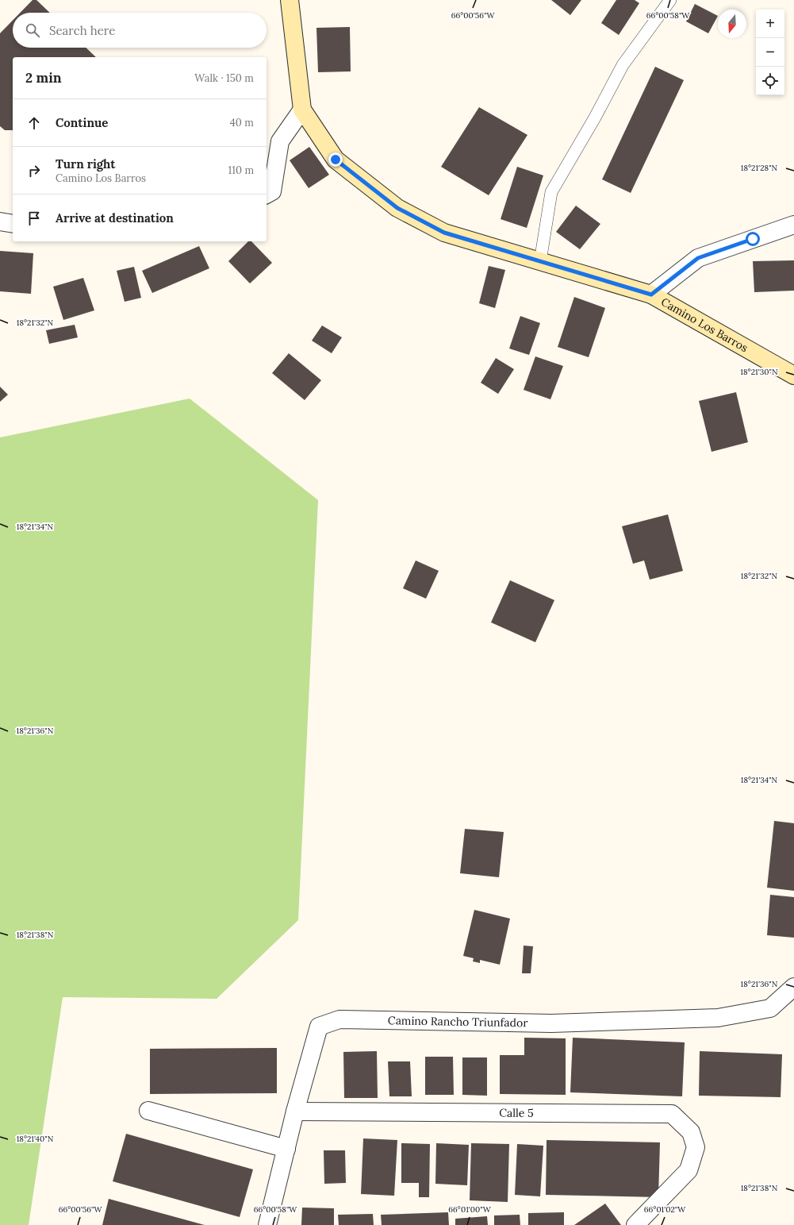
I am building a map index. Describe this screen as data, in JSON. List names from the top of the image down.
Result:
{
  "streets": {
    "street": ["Camino Los Barros", "Camino Rancho Triunfador", "Calle 5"]
  },
  "crossings": [
    ["Camino Rancho Triunfador", "Calle 5"]
  ],
  "north": "bottom",
  "page": {
    "map_buttons": ["+", "−"],
    "search": "Search here",
    "heading": ["2 min", "Walk · 150 m"],
    "list": [
      ["Continue", "40 m"],
      ["Turn right", "Camino Los Barros", "110 m"],
      "Arrive at destination"
    ]
  },
  "coordinates": [
    "66°00'56\"W",
    "66°00'58\"W",
    "18°21'28\"N",
    "18°21'32\"N",
    "18°21'30\"N",
    "18°21'34\"N",
    "18°21'36\"N",
    "18°21'38\"N",
    "18°21'40\"N",
    "66°01'00\"W",
    "66°01'02\"W"
  ]
}
